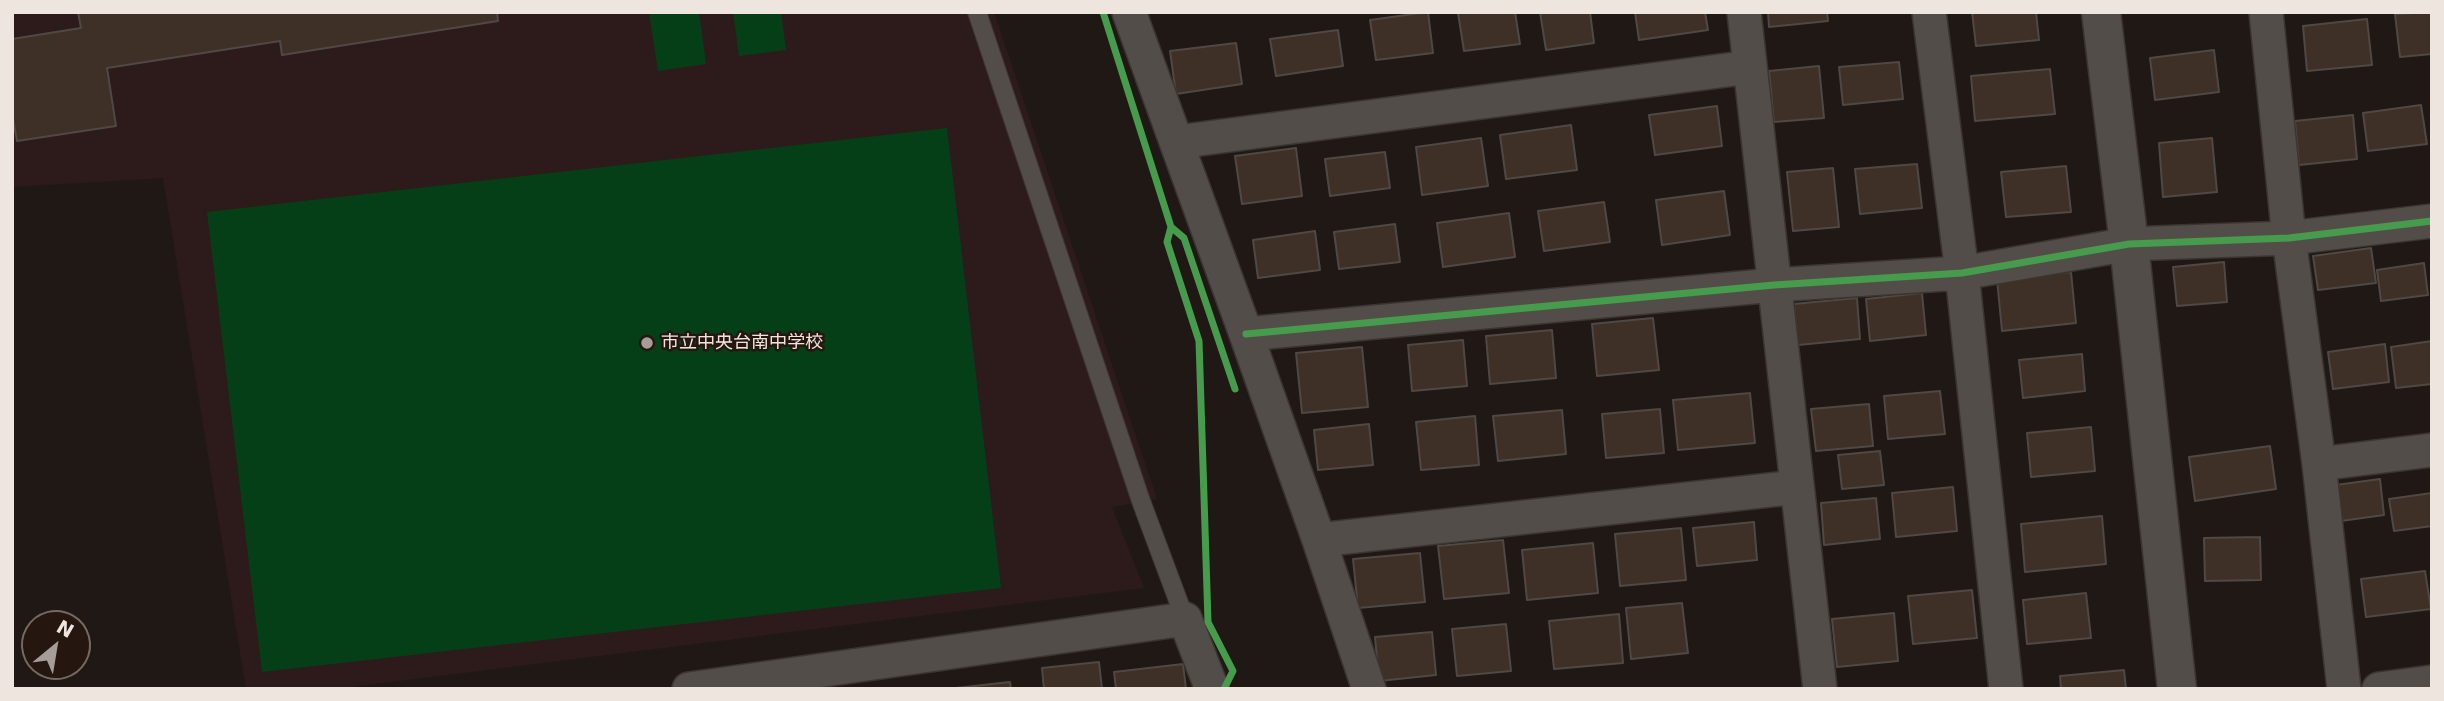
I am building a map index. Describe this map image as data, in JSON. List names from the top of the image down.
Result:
{
  "places": ["市立中央台南中学校"],
  "north": "top right"
}
